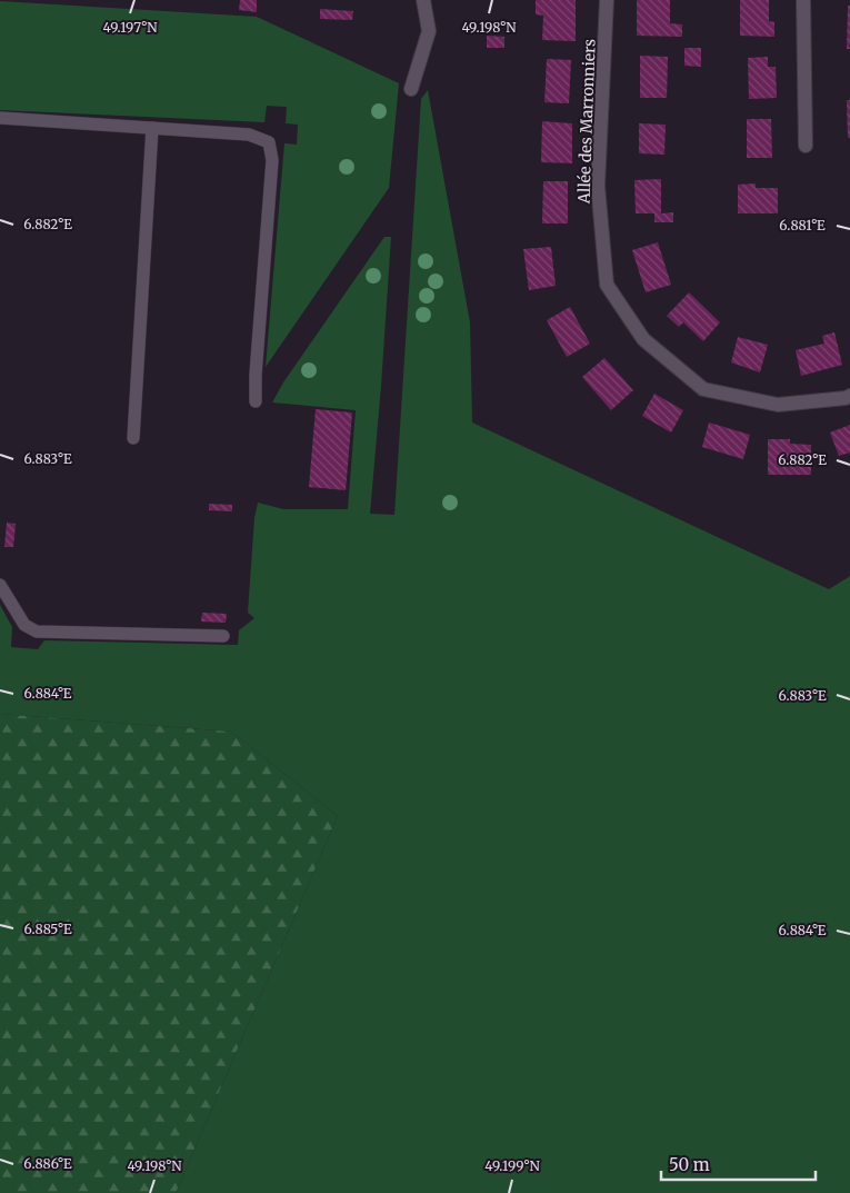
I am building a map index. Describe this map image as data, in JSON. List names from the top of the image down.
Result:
{
  "streets": {
    "street": ["Allée des Marronniers"]
  },
  "scale_bar": "50 m",
  "coordinates": [
    "49.197°N",
    "49.198°N",
    "6.882°E",
    "6.881°E",
    "6.883°E",
    "6.884°E",
    "6.885°E",
    "6.886°E",
    "49.199°N"
  ]
}
